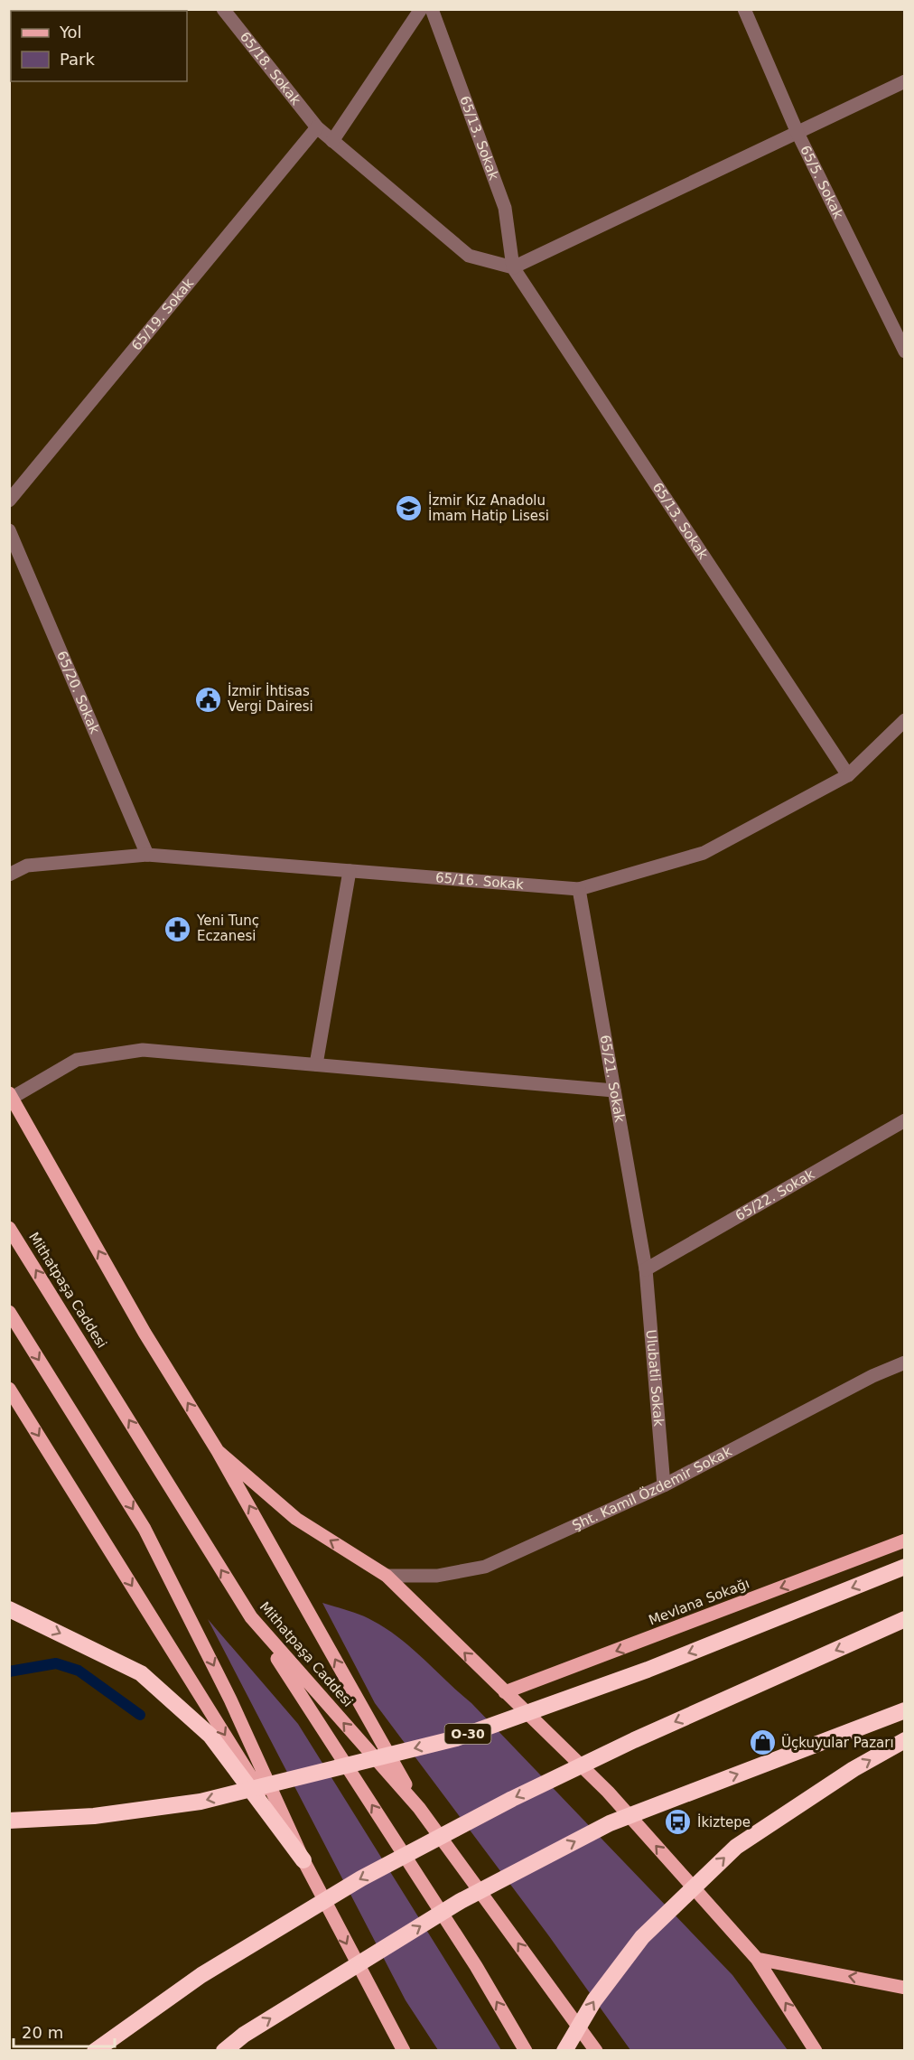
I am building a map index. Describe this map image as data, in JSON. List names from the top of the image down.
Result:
{
  "streets": {
    "highway": ["O-30"],
    "main road": ["Mithatpaşa Caddesi", "Mevlana Sokağı"],
    "street": [
      "65/18. Sokak",
      "65/13. Sokak",
      "65/5. Sokak",
      "65/19. Sokak",
      "65/20. Sokak",
      "65/16. Sokak",
      "65/21. Sokak",
      "65/22. Sokak",
      "Ulubatli Sokak",
      "Şht. Kamil Özdemir Sokak"
    ]
  },
  "crossings": [
    ["65/18. Sokak", "65/19. Sokak"],
    ["65/13. Sokak", "65/16. Sokak"],
    ["65/20. Sokak", "65/16. Sokak"],
    ["65/16. Sokak", "65/21. Sokak"],
    ["65/21. Sokak", "65/22. Sokak"],
    ["65/21. Sokak", "Ulubatli Sokak"],
    ["65/22. Sokak", "Ulubatli Sokak"],
    ["Ulubatli Sokak", "Şht. Kamil Özdemir Sokak"]
  ],
  "one_way": ["Mevlana Sokağı"],
  "places": {
    "school or university": ["İzmir Kız Anadolu İmam Hatip Lisesi"],
    "public building": ["İzmir İhtisas Vergi Dairesi"],
    "pharmacy": ["Yeni Tunç Eczanesi"],
    "shop": ["Üçkuyular Pazarı"],
    "bus stop": ["İkiztepe"]
  },
  "legend": ["Yol", "Park"],
  "scale_bar": "20 m"
}
